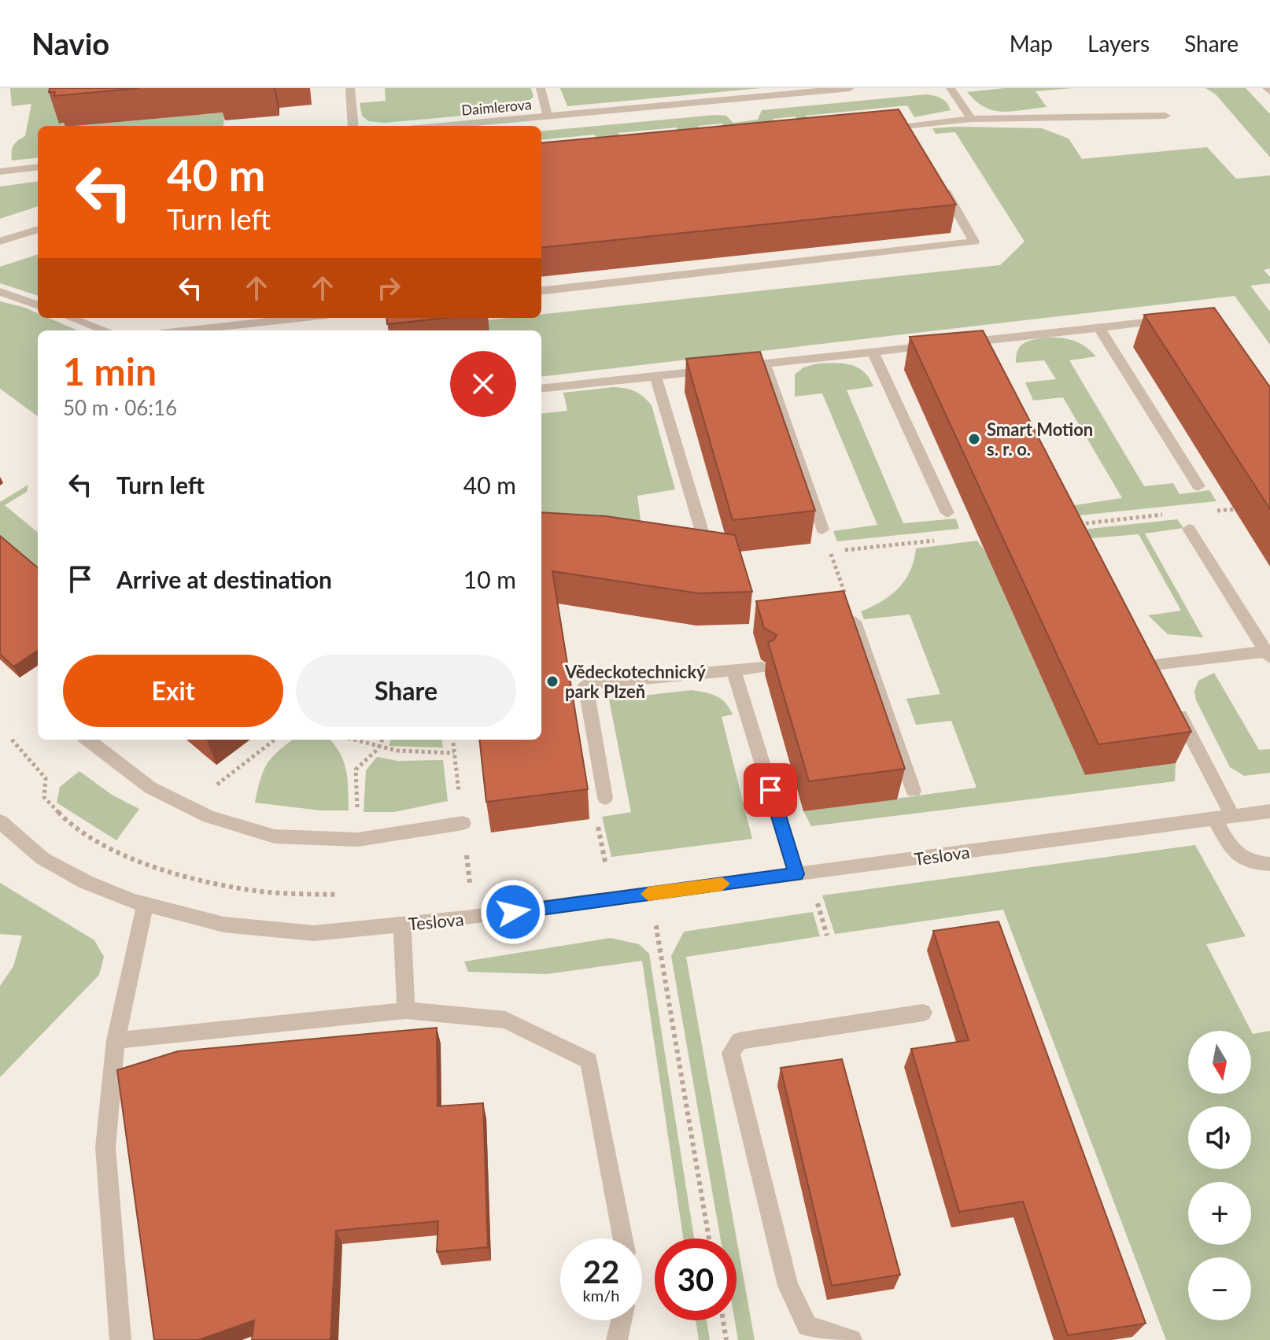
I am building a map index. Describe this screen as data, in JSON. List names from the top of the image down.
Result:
{
  "streets": {
    "street": ["Daimlerova", "Teslova"]
  },
  "places": ["Smart Motion s. r. o.", "Vědeckotechnický park Plzeň"],
  "north": "bottom",
  "page": {
    "header": "Navio",
    "nav": ["Map", "Layers", "Share"],
    "turn": ["40 m", "Turn left"],
    "heading": ["1 min", "50 m · 06:16"],
    "list": [
      {
        "name": "Turn left",
        "value": "40 m"
      },
      {
        "name": "Arrive at destination",
        "value": "10 m"
      }
    ],
    "buttons": ["Exit", "Share"],
    "map_buttons": ["+", "−"],
    "speed": "22 km/h",
    "limit": "30"
  }
}
